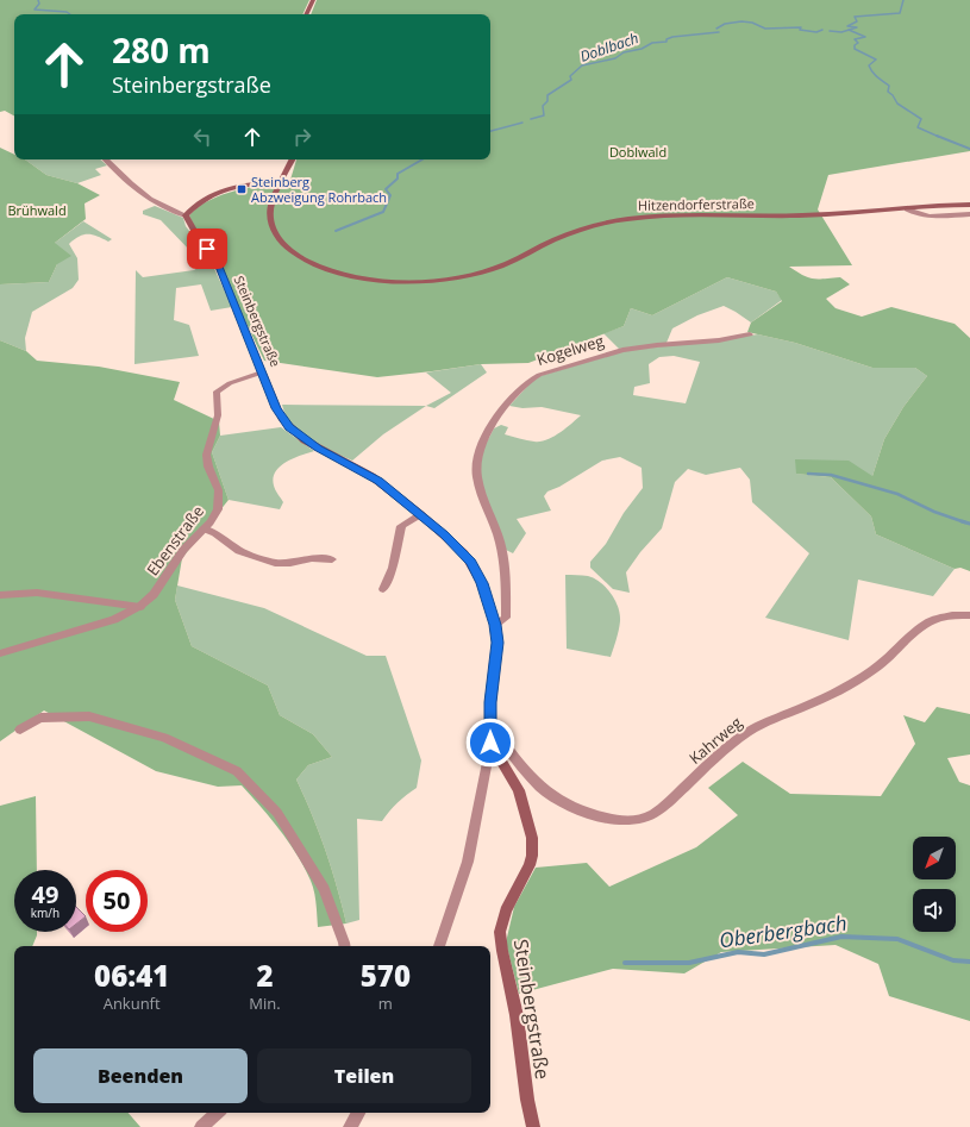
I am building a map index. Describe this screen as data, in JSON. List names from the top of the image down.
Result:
{
  "streets": {
    "main road": ["Hitzendorferstraße", "Steinbergstraße"],
    "street": ["Kogelweg", "Ebenstraße", "Kahrweg"]
  },
  "crossings": [
    ["Steinbergstraße", "Kogelweg"],
    ["Steinbergstraße", "Ebenstraße"],
    ["Steinbergstraße", "Kahrweg"]
  ],
  "water": ["Doblbach", "Oberbergbach"],
  "parks": ["Doblwald", "Brühwald"],
  "places": {
    "transit": ["Steinberg Abzweigung Rohrbach"]
  },
  "north": "bottom left",
  "page": {
    "turn": ["280 m", "Steinbergstraße"],
    "speed": "49 km/h",
    "limit": "50",
    "eta": [
      "06:41",
      "Ankunft",
      "2",
      "Min.",
      "570",
      "m"
    ],
    "buttons": ["Beenden", "Teilen"]
  }
}
